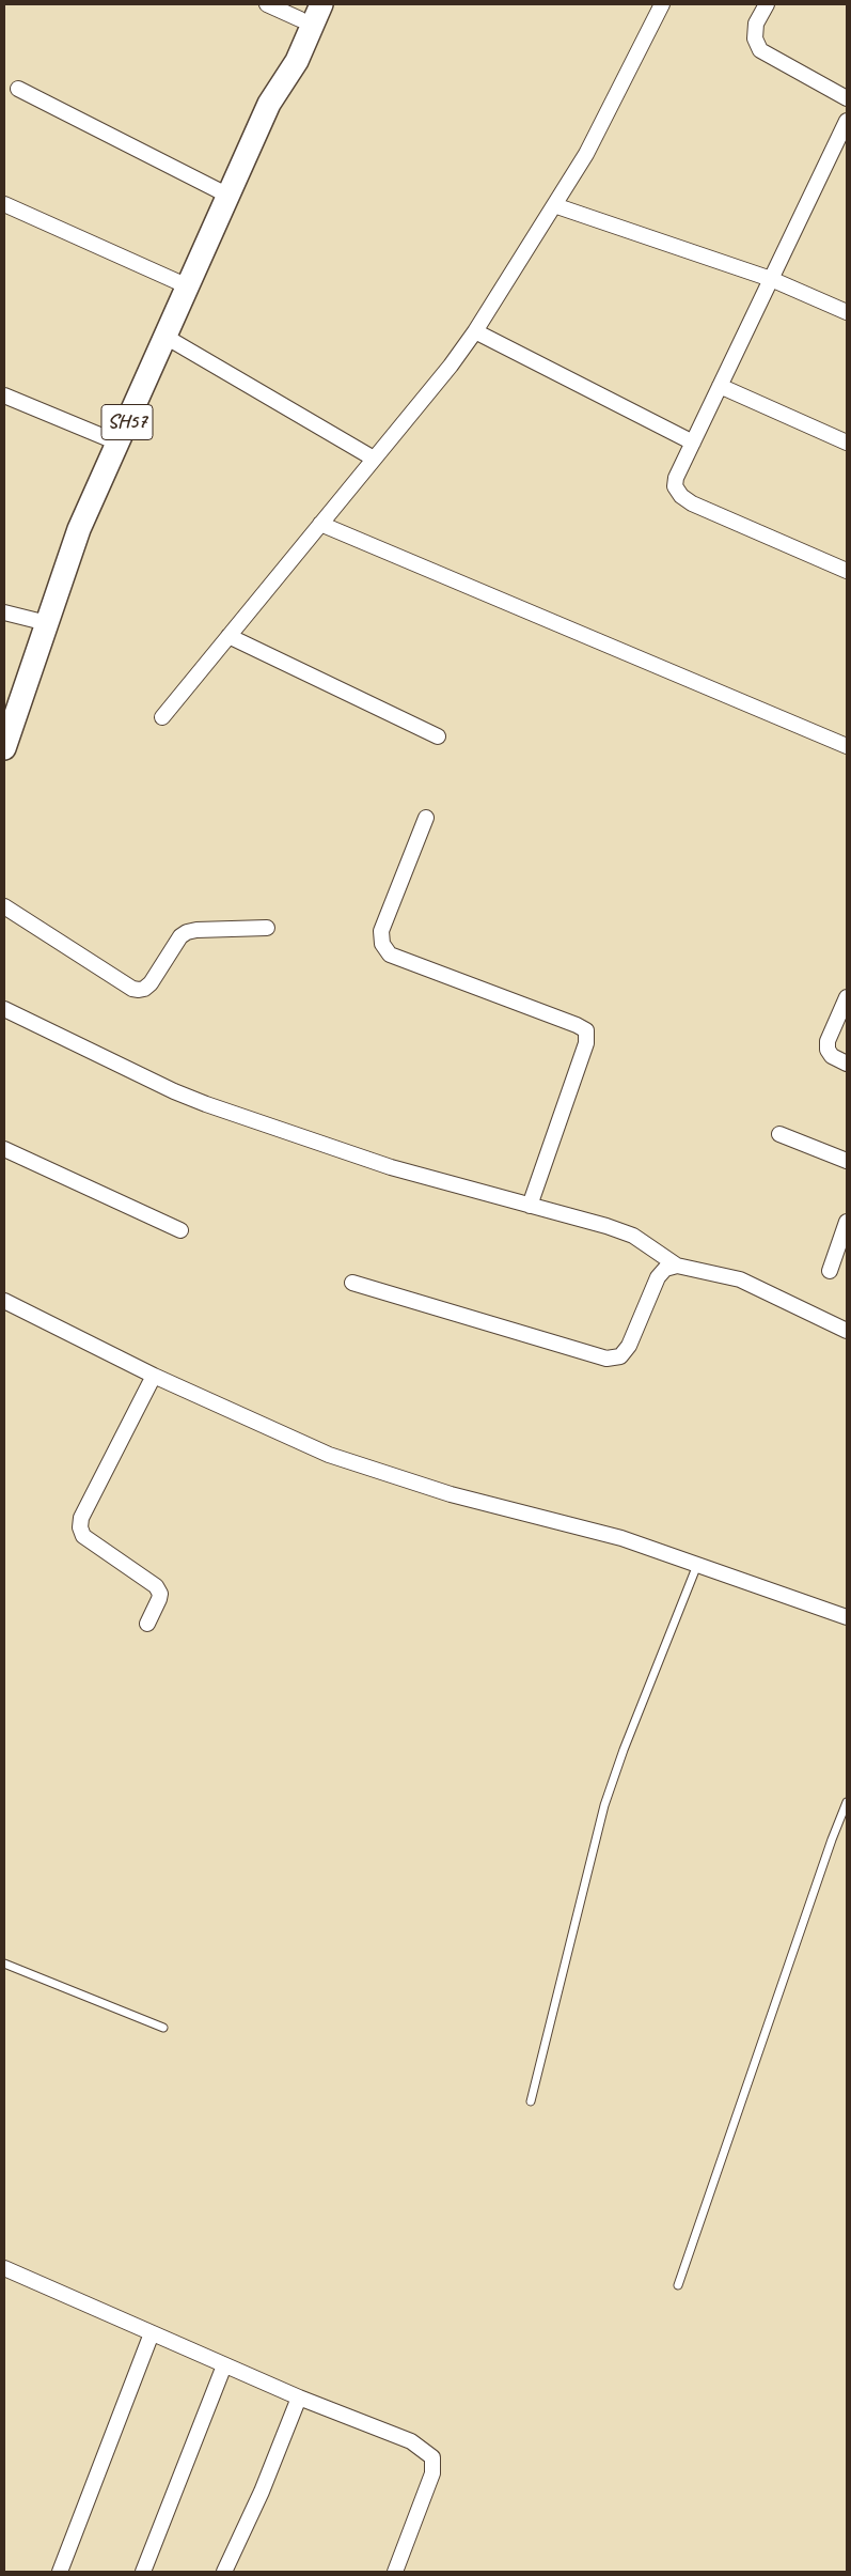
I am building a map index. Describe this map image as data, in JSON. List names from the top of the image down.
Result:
{
  "streets": {
    "main road": ["SH57"]
  }
}
